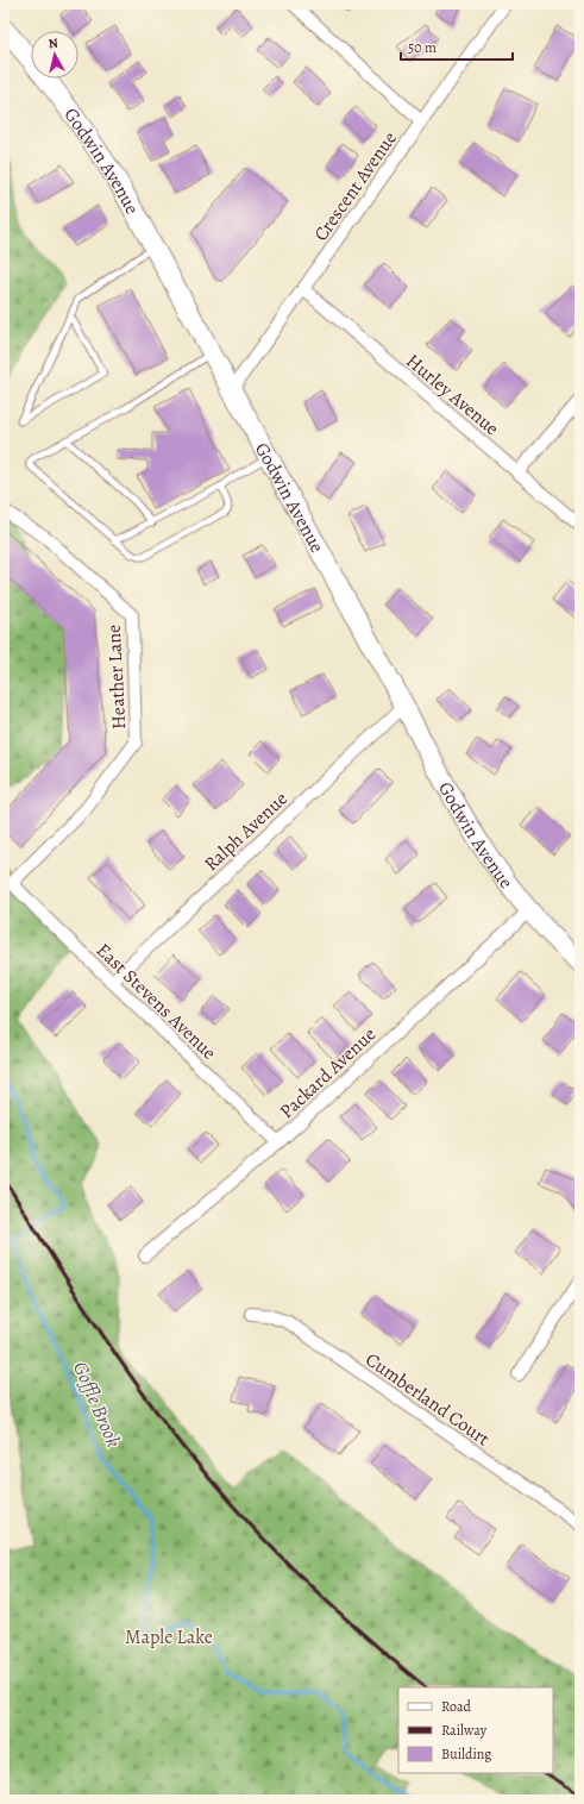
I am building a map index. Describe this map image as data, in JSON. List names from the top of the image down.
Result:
{
  "streets": {
    "main road": ["Godwin Avenue"],
    "street": [
      "Crescent Avenue",
      "Hurley Avenue",
      "Heather Lane",
      "Ralph Avenue",
      "East Stevens Avenue",
      "Packard Avenue",
      "Cumberland Court"
    ]
  },
  "crossings": [
    ["Godwin Avenue", "Crescent Avenue"],
    ["Godwin Avenue", "Ralph Avenue"],
    ["Godwin Avenue", "Packard Avenue"],
    ["Crescent Avenue", "Hurley Avenue"],
    ["Heather Lane", "East Stevens Avenue"],
    ["Ralph Avenue", "East Stevens Avenue"],
    ["East Stevens Avenue", "Packard Avenue"]
  ],
  "water": ["Goffle Brook"],
  "parks": ["Maple Lake"],
  "legend": ["Road", "Railway", "Building"],
  "scale_bar": "50 m",
  "north": "top"
}
